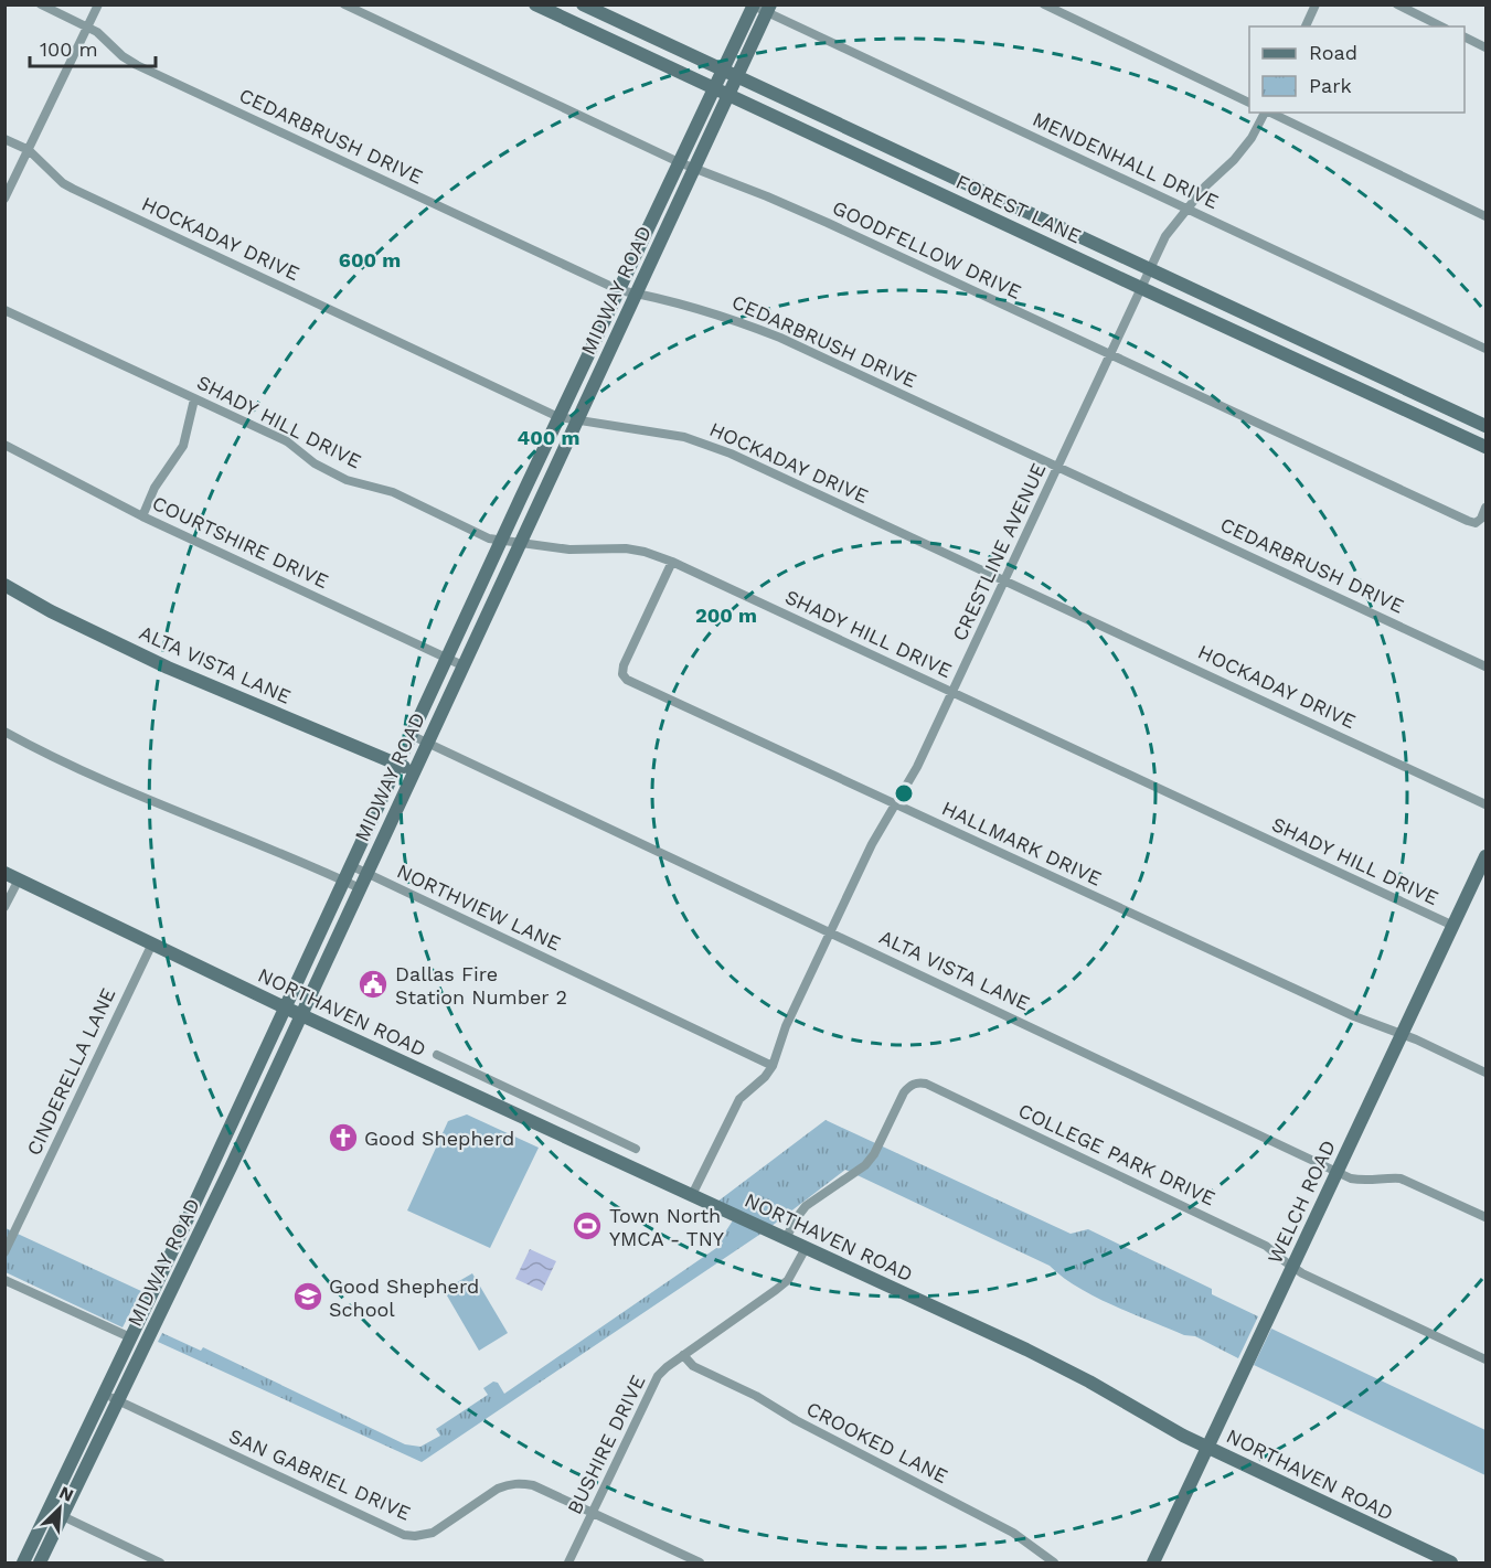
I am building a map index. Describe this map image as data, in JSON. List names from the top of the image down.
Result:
{
  "streets": {
    "main road": [
      "FOREST LANE",
      "MIDWAY ROAD",
      "ALTA VISTA LANE",
      "NORTHAVEN ROAD",
      "WELCH ROAD"
    ],
    "street": [
      "CEDARBRUSH DRIVE",
      "MENDENHALL DRIVE",
      "HOCKADAY DRIVE",
      "GOODFELLOW DRIVE",
      "SHADY HILL DRIVE",
      "COURTSHIRE DRIVE",
      "CRESTLINE AVENUE",
      "HALLMARK DRIVE",
      "NORTHVIEW LANE",
      "CINDERELLA LANE",
      "COLLEGE PARK DRIVE",
      "CROOKED LANE",
      "BUSHIRE DRIVE",
      "SAN GABRIEL DRIVE"
    ]
  },
  "crossings": [
    ["CEDARBRUSH DRIVE", "MIDWAY ROAD"],
    ["CEDARBRUSH DRIVE", "CRESTLINE AVENUE"],
    ["MENDENHALL DRIVE", "MIDWAY ROAD"],
    ["MENDENHALL DRIVE", "CRESTLINE AVENUE"],
    ["FOREST LANE", "MIDWAY ROAD"],
    ["FOREST LANE", "CRESTLINE AVENUE"],
    ["HOCKADAY DRIVE", "MIDWAY ROAD"],
    ["HOCKADAY DRIVE", "CRESTLINE AVENUE"],
    ["GOODFELLOW DRIVE", "MIDWAY ROAD"],
    ["GOODFELLOW DRIVE", "CRESTLINE AVENUE"],
    ["MIDWAY ROAD", "SHADY HILL DRIVE"],
    ["MIDWAY ROAD", "COURTSHIRE DRIVE"],
    ["MIDWAY ROAD", "ALTA VISTA LANE"],
    ["MIDWAY ROAD", "NORTHVIEW LANE"],
    ["MIDWAY ROAD", "NORTHAVEN ROAD"],
    ["MIDWAY ROAD", "SAN GABRIEL DRIVE"],
    ["SHADY HILL DRIVE", "CRESTLINE AVENUE"],
    ["SHADY HILL DRIVE", "HALLMARK DRIVE"],
    ["SHADY HILL DRIVE", "WELCH ROAD"],
    ["CRESTLINE AVENUE", "ALTA VISTA LANE"],
    ["CRESTLINE AVENUE", "HALLMARK DRIVE"],
    ["CRESTLINE AVENUE", "NORTHVIEW LANE"],
    ["CRESTLINE AVENUE", "NORTHAVEN ROAD"],
    ["ALTA VISTA LANE", "WELCH ROAD"],
    ["HALLMARK DRIVE", "WELCH ROAD"],
    ["NORTHAVEN ROAD", "CINDERELLA LANE"],
    ["NORTHAVEN ROAD", "COLLEGE PARK DRIVE"],
    ["NORTHAVEN ROAD", "WELCH ROAD"],
    ["NORTHAVEN ROAD", "BUSHIRE DRIVE"],
    ["COLLEGE PARK DRIVE", "WELCH ROAD"],
    ["CROOKED LANE", "BUSHIRE DRIVE"],
    ["BUSHIRE DRIVE", "SAN GABRIEL DRIVE"]
  ],
  "places": {
    "public building": ["Dallas Fire Station Number 2"],
    "church": ["Good Shepherd"],
    "sports": ["Town North YMCA - TNY"],
    "school or university": ["Good Shepherd School"]
  },
  "legend": ["Road", "Park"],
  "scale_bar": "100 m",
  "north": "top right",
  "rings": ["600 m", "400 m", "200 m"]
}
